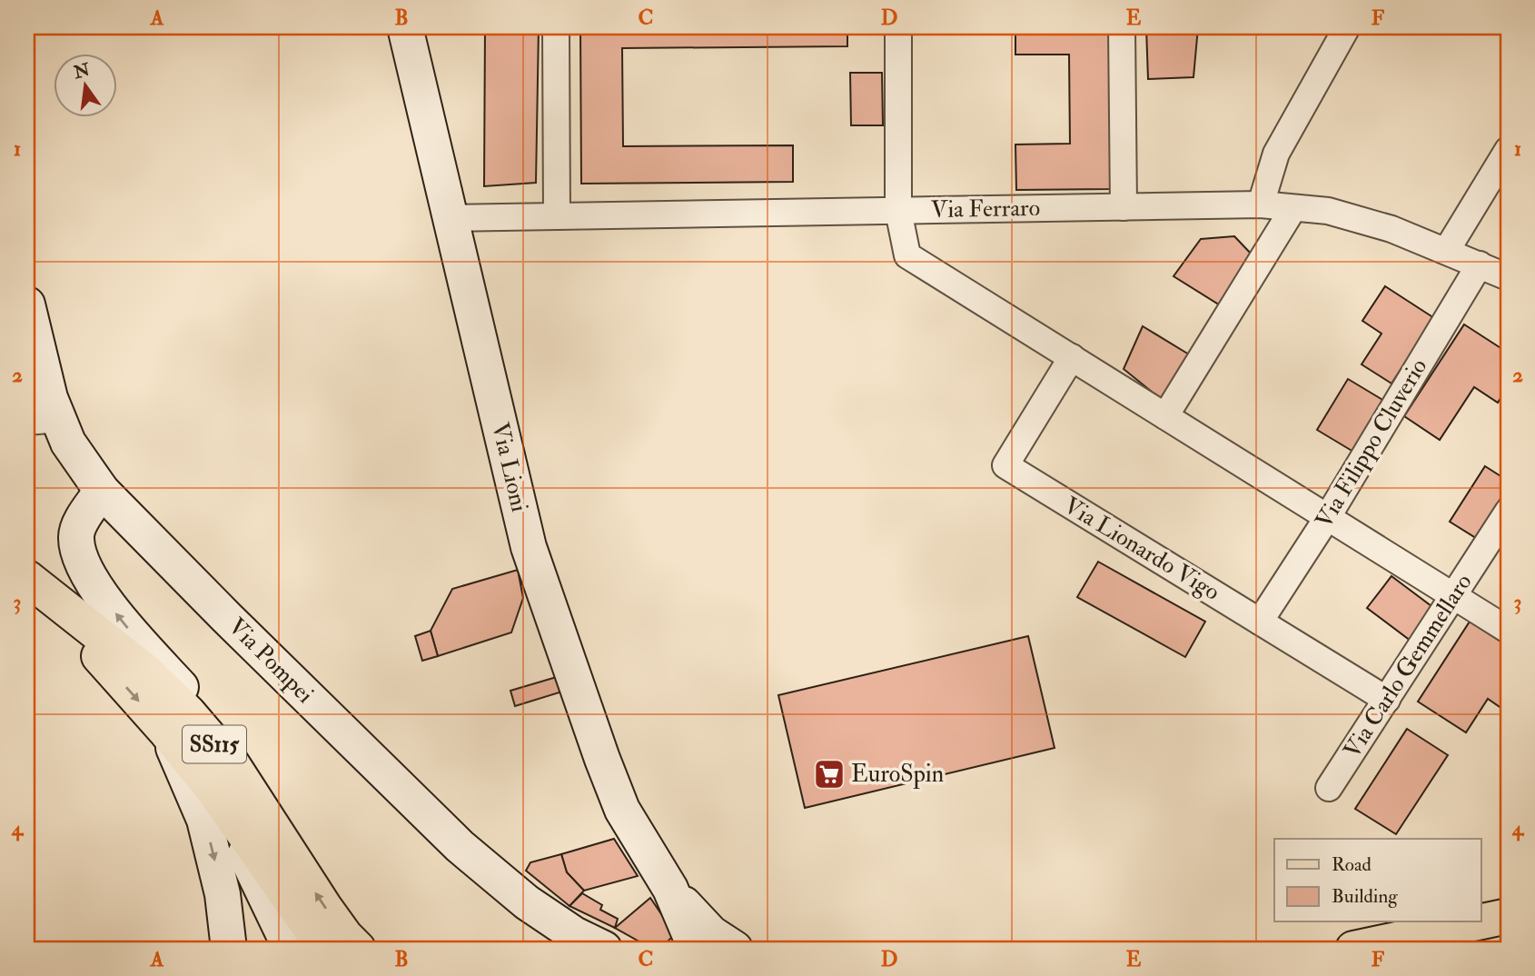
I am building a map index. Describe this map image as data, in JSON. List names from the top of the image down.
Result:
{
  "streets": {
    "main road": ["SS115"],
    "street": [
      "Via Ferraro",
      "Via Filippo Cluverio",
      "Via Lioni",
      "Via Lionardo Vigo",
      "Via Pompei",
      "Via Carlo Gemmellaro"
    ]
  },
  "crossings": [
    ["Via Ferraro", "Via Filippo Cluverio"],
    ["Via Ferraro", "Via Lioni"],
    ["Via Filippo Cluverio", "Via Lionardo Vigo"],
    ["Via Lionardo Vigo", "Via Carlo Gemmellaro"]
  ],
  "places": {
    "supermarket": ["EuroSpin"]
  },
  "legend": ["Road", "Building"],
  "north": "top",
  "grid": {
    "columns": [
      "A",
      "B",
      "C",
      "D",
      "E",
      "F"
    ],
    "rows": [
      "1",
      "2",
      "3",
      "4"
    ]
  }
}
